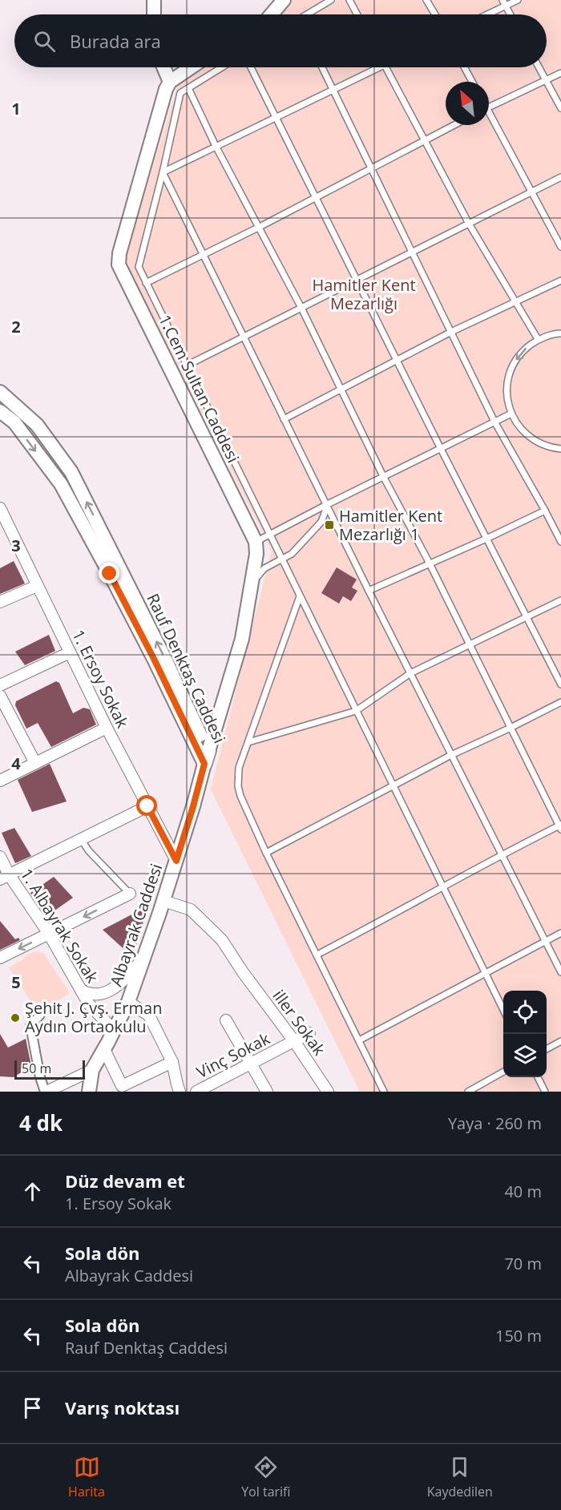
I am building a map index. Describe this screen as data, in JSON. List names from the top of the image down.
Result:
{
  "streets": {
    "street": [
      "1.Cem Sultan Caddesi",
      "Rauf Denktaş Caddesi",
      "1. Ersoy Sokak",
      "Albayrak Caddesi",
      "1. Albayrak Sokak",
      "iller Sokak",
      "Vinç Sokak"
    ]
  },
  "crossings": [
    ["1.Cem Sultan Caddesi", "Rauf Denktaş Caddesi"],
    ["1.Cem Sultan Caddesi", "Albayrak Caddesi"],
    ["Rauf Denktaş Caddesi", "Albayrak Caddesi"],
    ["1. Ersoy Sokak", "Albayrak Caddesi"],
    ["Albayrak Caddesi", "1. Albayrak Sokak"],
    ["Albayrak Caddesi", "iller Sokak"],
    ["iller Sokak", "Vinç Sokak"]
  ],
  "parks": ["Hamitler Kent Mezarlığı"],
  "places": {
    "transit": ["Hamitler Kent Mezarlığı 1"],
    "other": ["Şehit J. Çvş. Erman Aydın Ortaokulu"]
  },
  "scale_bar": "50 m",
  "north": "top left",
  "page": {
    "search": "Burada ara",
    "scale": "50 m",
    "heading": ["4 dk", "Yaya · 260 m"],
    "list": [
      ["Düz devam et", "1. Ersoy Sokak", "40 m"],
      ["Sola dön", "Albayrak Caddesi", "70 m"],
      ["Sola dön", "Rauf Denktaş Caddesi", "150 m"],
      "Varış noktası"
    ],
    "nav": ["Harita", "Yol tarifi", "Kaydedilen"]
  },
  "grid": {
    "rows": [
      "1",
      "2",
      "3",
      "4",
      "5"
    ]
  }
}
